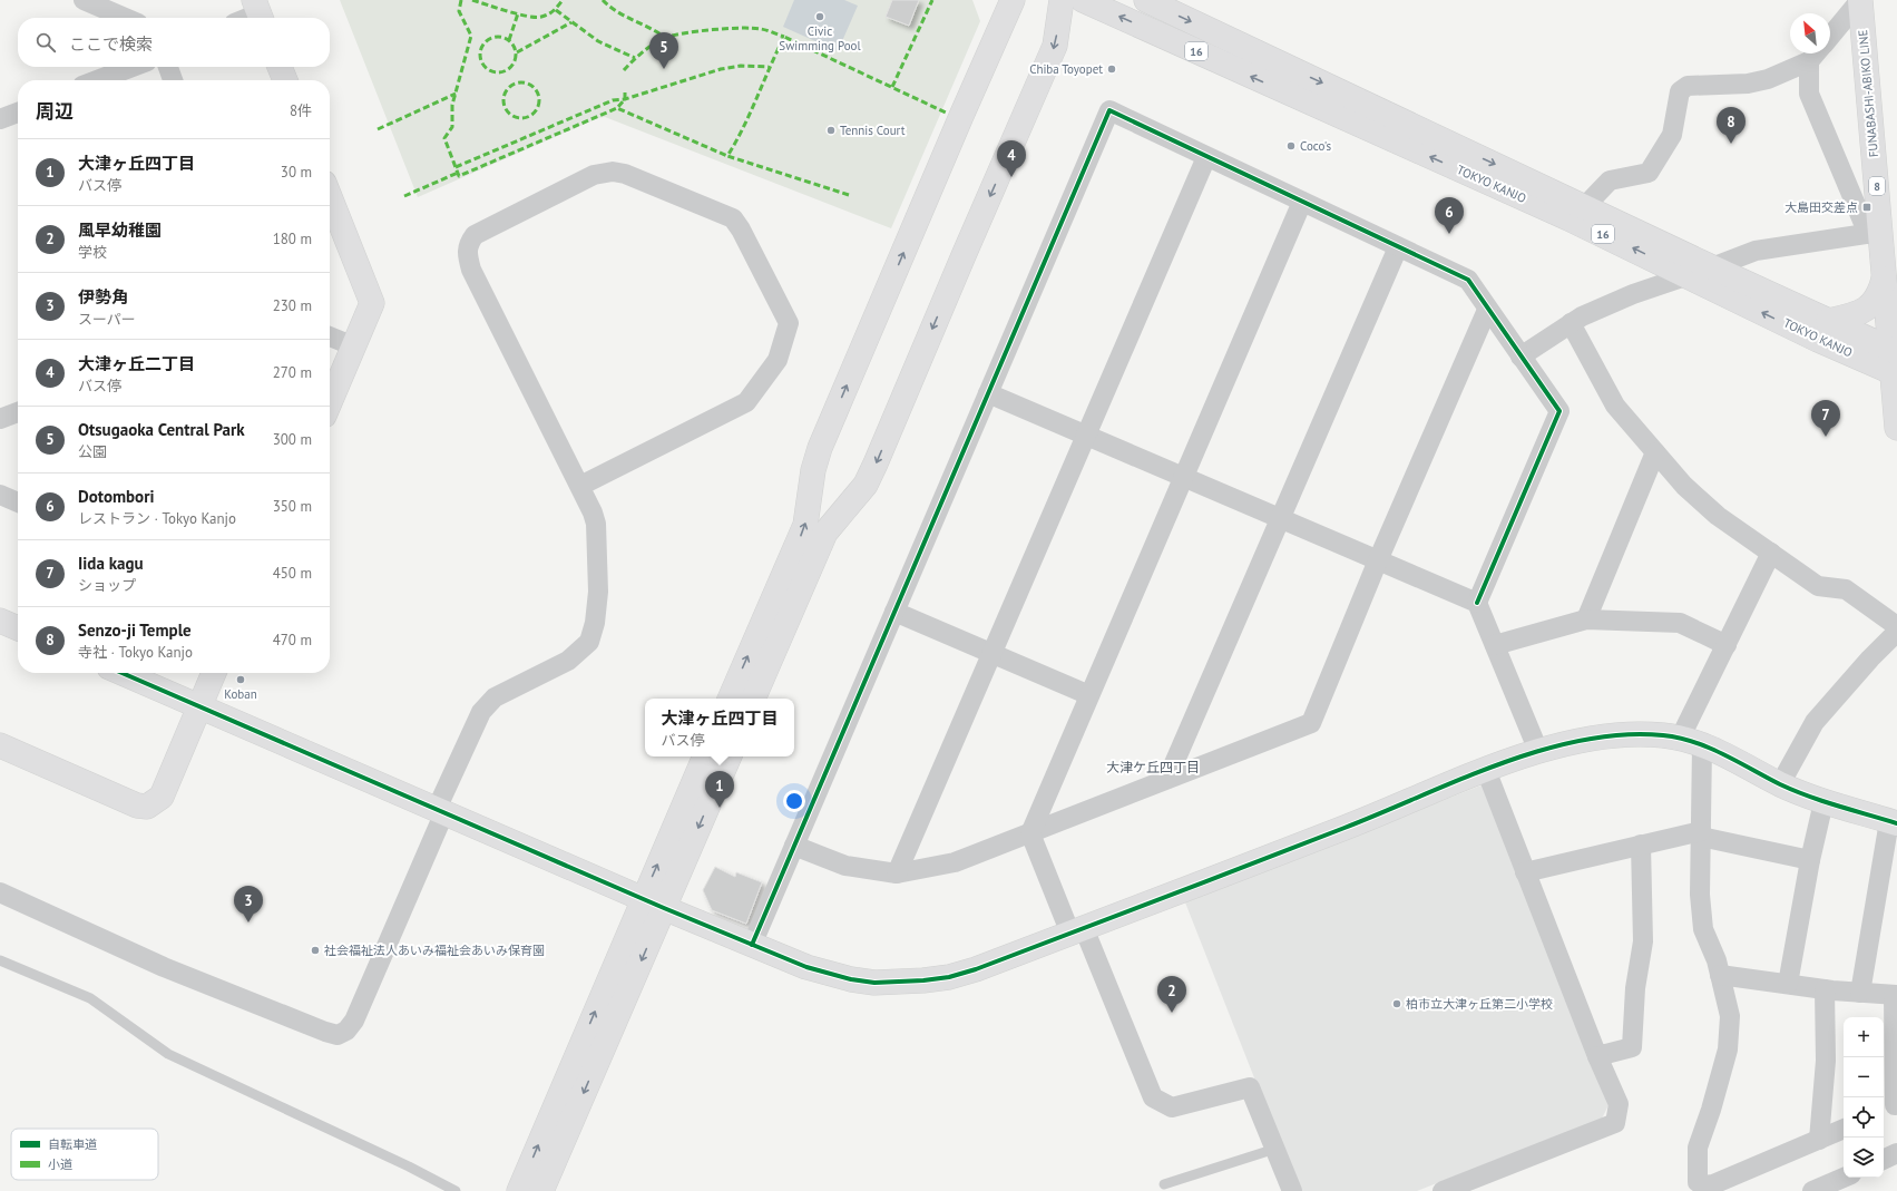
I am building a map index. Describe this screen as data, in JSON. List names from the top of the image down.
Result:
{
  "streets": {
    "main road": [
      "16",
      "FUNABASHI-ABIKO LINE",
      "TOKYO KANJO",
      "8"
    ]
  },
  "crossings": [
    ["FUNABASHI-ABIKO LINE", "TOKYO KANJO"]
  ],
  "districts": ["大津ケ丘四丁目"],
  "places": {
    "other": [
      "Civic Swimming Pool",
      "Chiba Toyopet",
      "Tennis Court",
      "Coco's",
      "Koban",
      "社会福祉法人あいみ福祉会あいみ保育園",
      "柏市立大津ヶ丘第二小学校"
    ],
    "transit": ["大島田交差点"]
  },
  "legend": ["自転車道", "小道"],
  "north": "top left",
  "page": {
    "search": "ここで検索",
    "pins": [
      "5",
      "8",
      "4",
      "6",
      "7",
      "1",
      "3",
      "2"
    ],
    "heading": ["周辺", "8件"],
    "list": [
      {
        "mark": "1",
        "name": "大津ヶ丘四丁目",
        "note": "バス停",
        "value": "30 m"
      },
      {
        "mark": "2",
        "name": "風早幼稚園",
        "note": "学校",
        "value": "180 m"
      },
      {
        "mark": "3",
        "name": "伊勢角",
        "note": "スーパー",
        "value": "230 m"
      },
      {
        "mark": "4",
        "name": "大津ヶ丘二丁目",
        "note": "バス停",
        "value": "270 m"
      },
      {
        "mark": "5",
        "name": "Otsugaoka Central Park",
        "note": "公園",
        "value": "300 m"
      },
      {
        "mark": "6",
        "name": "Dotombori",
        "note": "レストラン · Tokyo Kanjo",
        "value": "350 m"
      },
      {
        "mark": "7",
        "name": "Iida kagu",
        "note": "ショップ",
        "value": "450 m"
      },
      {
        "mark": "8",
        "name": "Senzo-ji Temple",
        "note": "寺社 · Tokyo Kanjo",
        "value": "470 m"
      }
    ],
    "popup": ["大津ヶ丘四丁目", "バス停"],
    "map_buttons": ["+", "−"]
  }
}
